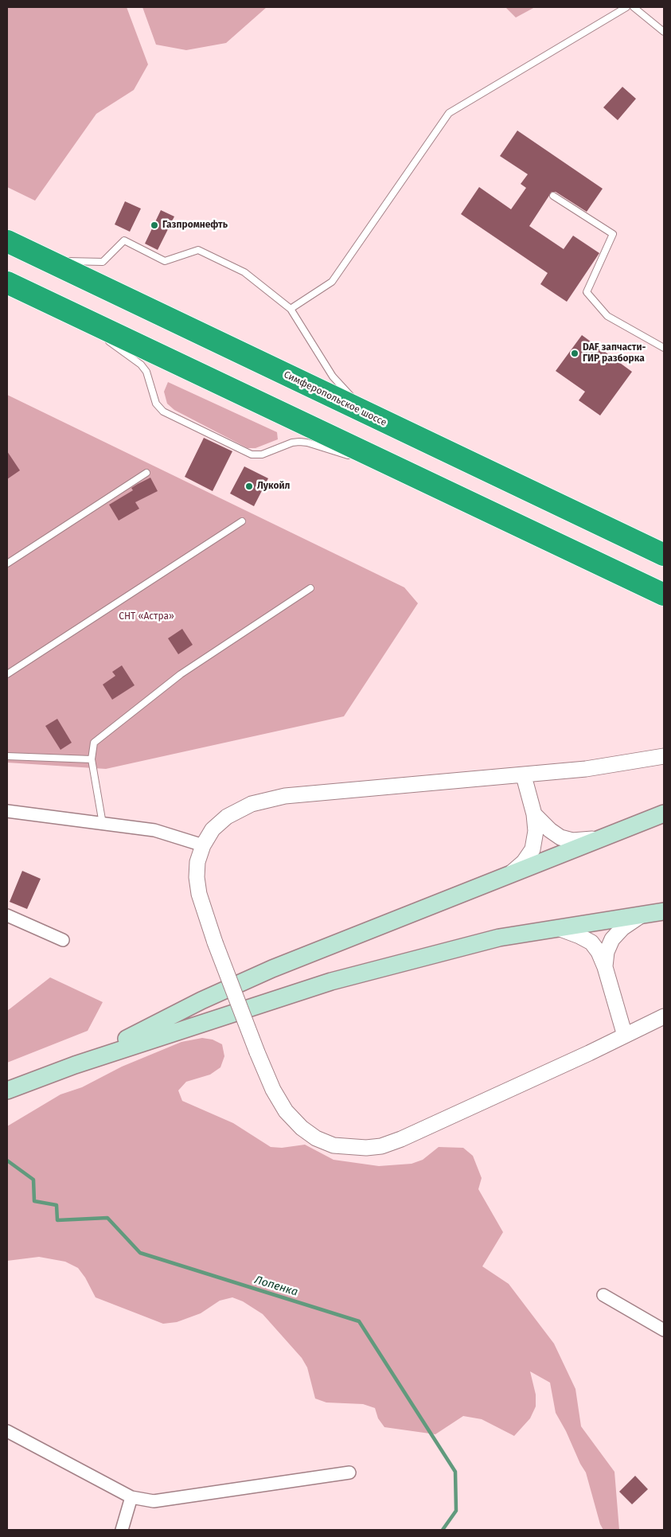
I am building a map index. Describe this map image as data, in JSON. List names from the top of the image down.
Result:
{
  "streets": {
    "highway": ["Симферопольское шоссе"]
  },
  "water": ["Лопенка"],
  "parks": ["СНТ «Астра»"],
  "places": ["Газпромнефть", "DAF запчасти- ГИР разборка", "Лукойл"]
}
